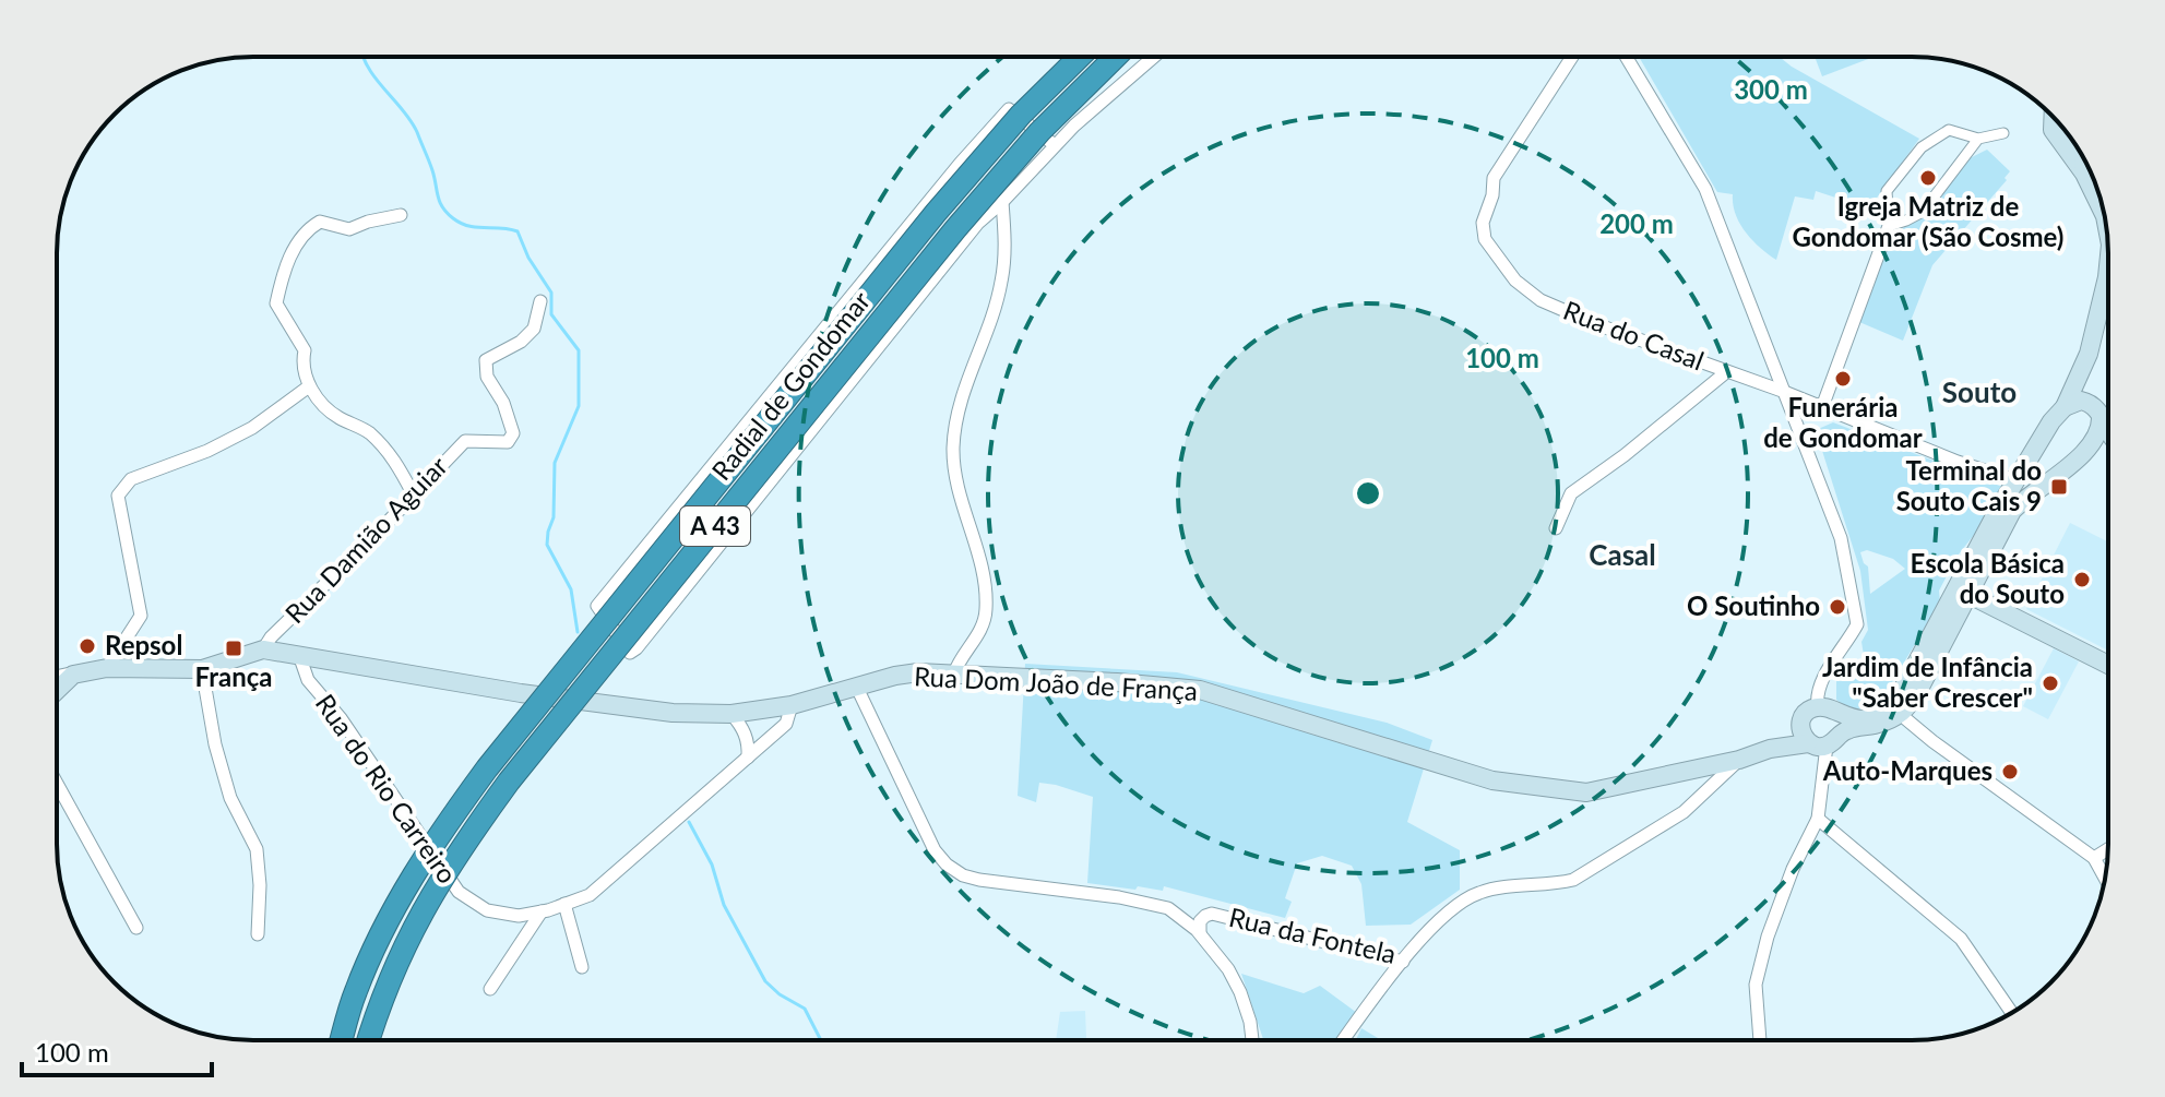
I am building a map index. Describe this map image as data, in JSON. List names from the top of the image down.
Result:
{
  "streets": {
    "highway": ["Radial de Gondomar", "A 43"],
    "main road": ["Rua Dom João de França"],
    "street": [
      "Rua do Casal",
      "Rua Damião Aguiar",
      "Rua do Rio Carreiro",
      "Rua da Fontela"
    ]
  },
  "crossings": [
    ["Rua Damião Aguiar", "Rua Dom João de França"],
    ["Rua Dom João de França", "Rua do Rio Carreiro"],
    ["Rua Dom João de França", "Rua da Fontela"]
  ],
  "districts": ["Souto", "Casal"],
  "places": {
    "other": [
      "Igreja Matriz de Gondomar (São Cosme)",
      "Funerária de Gondomar",
      "Escola Básica do Souto",
      "O Soutinho",
      "Repsol",
      "Jardim de Infância \"Saber Crescer\"",
      "Auto-Marques"
    ],
    "transit": ["Terminal do Souto Cais 9", "França"]
  },
  "scale_bar": "100 m",
  "rings": ["300 m", "200 m", "100 m"]
}
